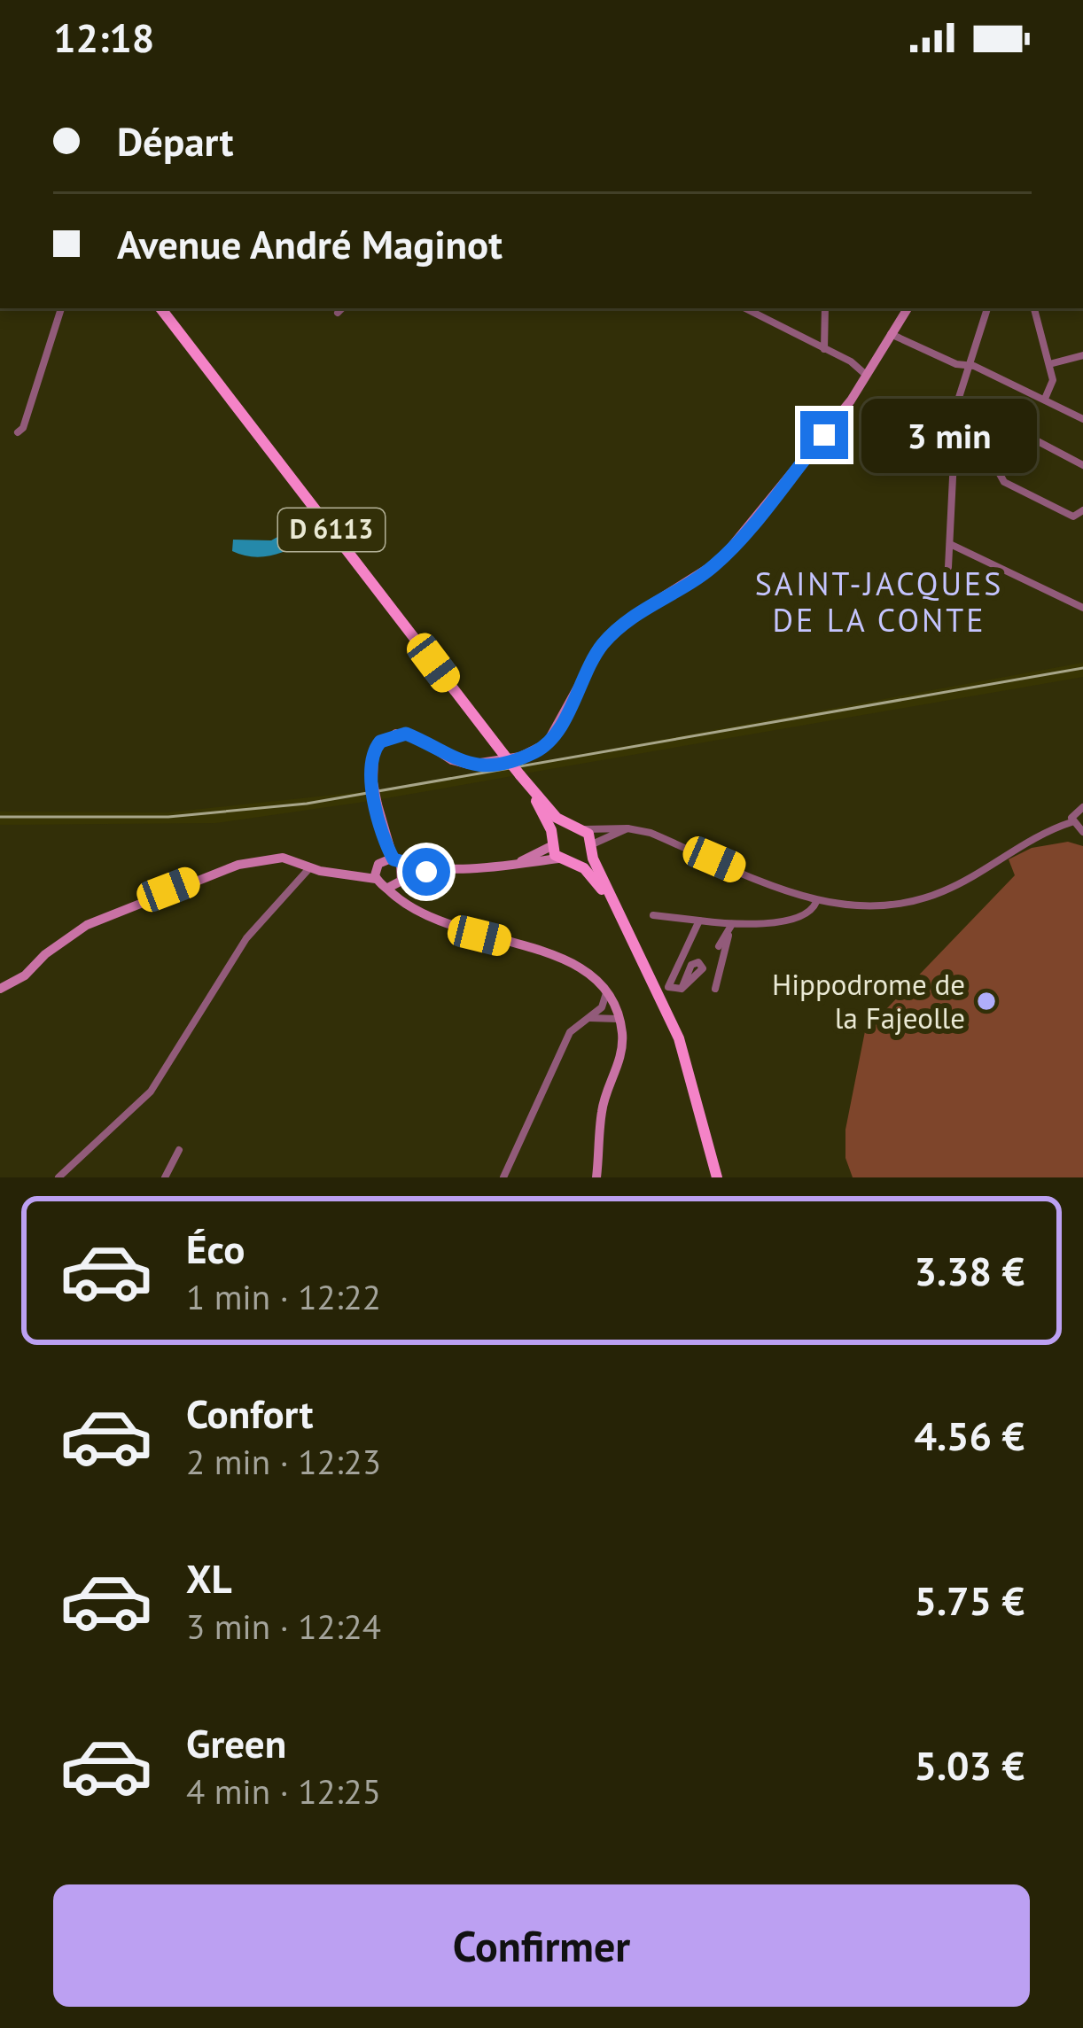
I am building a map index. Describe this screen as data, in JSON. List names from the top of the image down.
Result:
{
  "streets": {
    "main road": ["D 6113"]
  },
  "districts": ["SAINT-JACQUES DE LA CONTE"],
  "places": ["Hippodrome de la Fajeolle"],
  "page": {
    "status": "12:18",
    "banner": ["Départ", "Avenue André Maginot"],
    "bubble": "3 min",
    "list": [
      {
        "name": "Éco",
        "note": "1 min · 12:22",
        "value": "3.38 €"
      },
      {
        "name": "Confort",
        "note": "2 min · 12:23",
        "value": "4.56 €"
      },
      {
        "name": "XL",
        "note": "3 min · 12:24",
        "value": "5.75 €"
      },
      {
        "name": "Green",
        "note": "4 min · 12:25",
        "value": "5.03 €"
      }
    ],
    "buttons": "Confirmer"
  }
}
